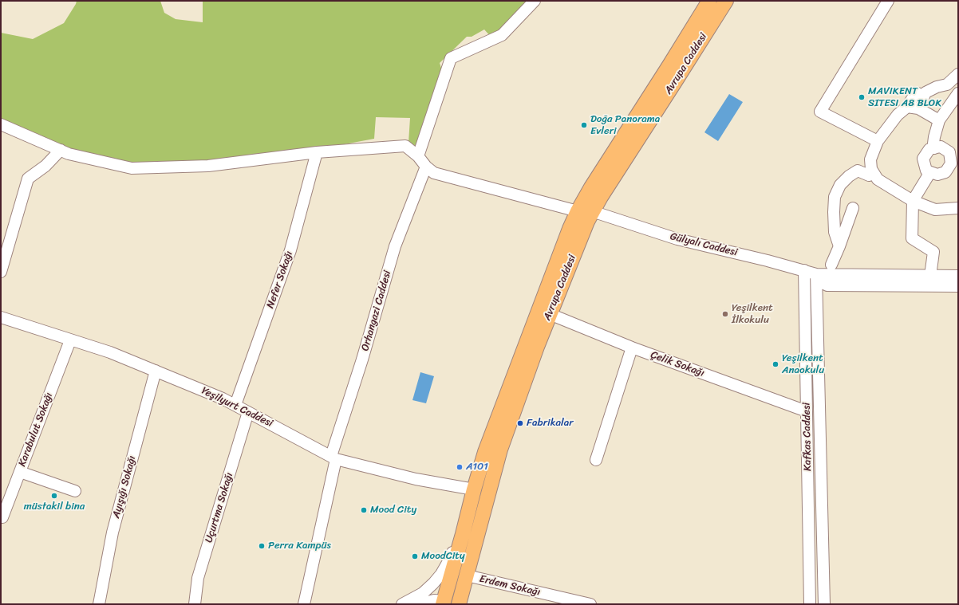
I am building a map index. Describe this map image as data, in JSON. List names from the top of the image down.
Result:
{
  "streets": {
    "main road": ["Avrupa Caddesi"],
    "street": [
      "Gülyalı Caddesi",
      "Nefer Sokağı",
      "Orhangazi Caddesi",
      "Çelik Sokağı",
      "Yeşilyurt Caddesi",
      "Karabulut Sokağı",
      "Kafkas Caddesi",
      "Ayışığı Sokağı",
      "Uçurtma Sokağı",
      "Erdem Sokağı"
    ]
  },
  "crossings": [
    ["Avrupa Caddesi", "Gülyalı Caddesi"],
    ["Avrupa Caddesi", "Çelik Sokağı"],
    ["Avrupa Caddesi", "Yeşilyurt Caddesi"],
    ["Avrupa Caddesi", "Erdem Sokağı"],
    ["Gülyalı Caddesi", "Kafkas Caddesi"],
    ["Nefer Sokağı", "Yeşilyurt Caddesi"],
    ["Orhangazi Caddesi", "Yeşilyurt Caddesi"],
    ["Çelik Sokağı", "Kafkas Caddesi"],
    ["Yeşilyurt Caddesi", "Karabulut Sokağı"],
    ["Yeşilyurt Caddesi", "Ayışığı Sokağı"],
    ["Yeşilyurt Caddesi", "Uçurtma Sokağı"]
  ],
  "places": [
    "MAVIKENT SITESI A8 BLOK",
    "Doğa Panorama Evleri",
    "Yeşilkent İlkokulu",
    "Yeşilkent Anaokulu",
    "Fabrikalar",
    "A101",
    "müstakil bina",
    "Mood City",
    "Perra Kampüs",
    "MoodCity"
  ]
}
